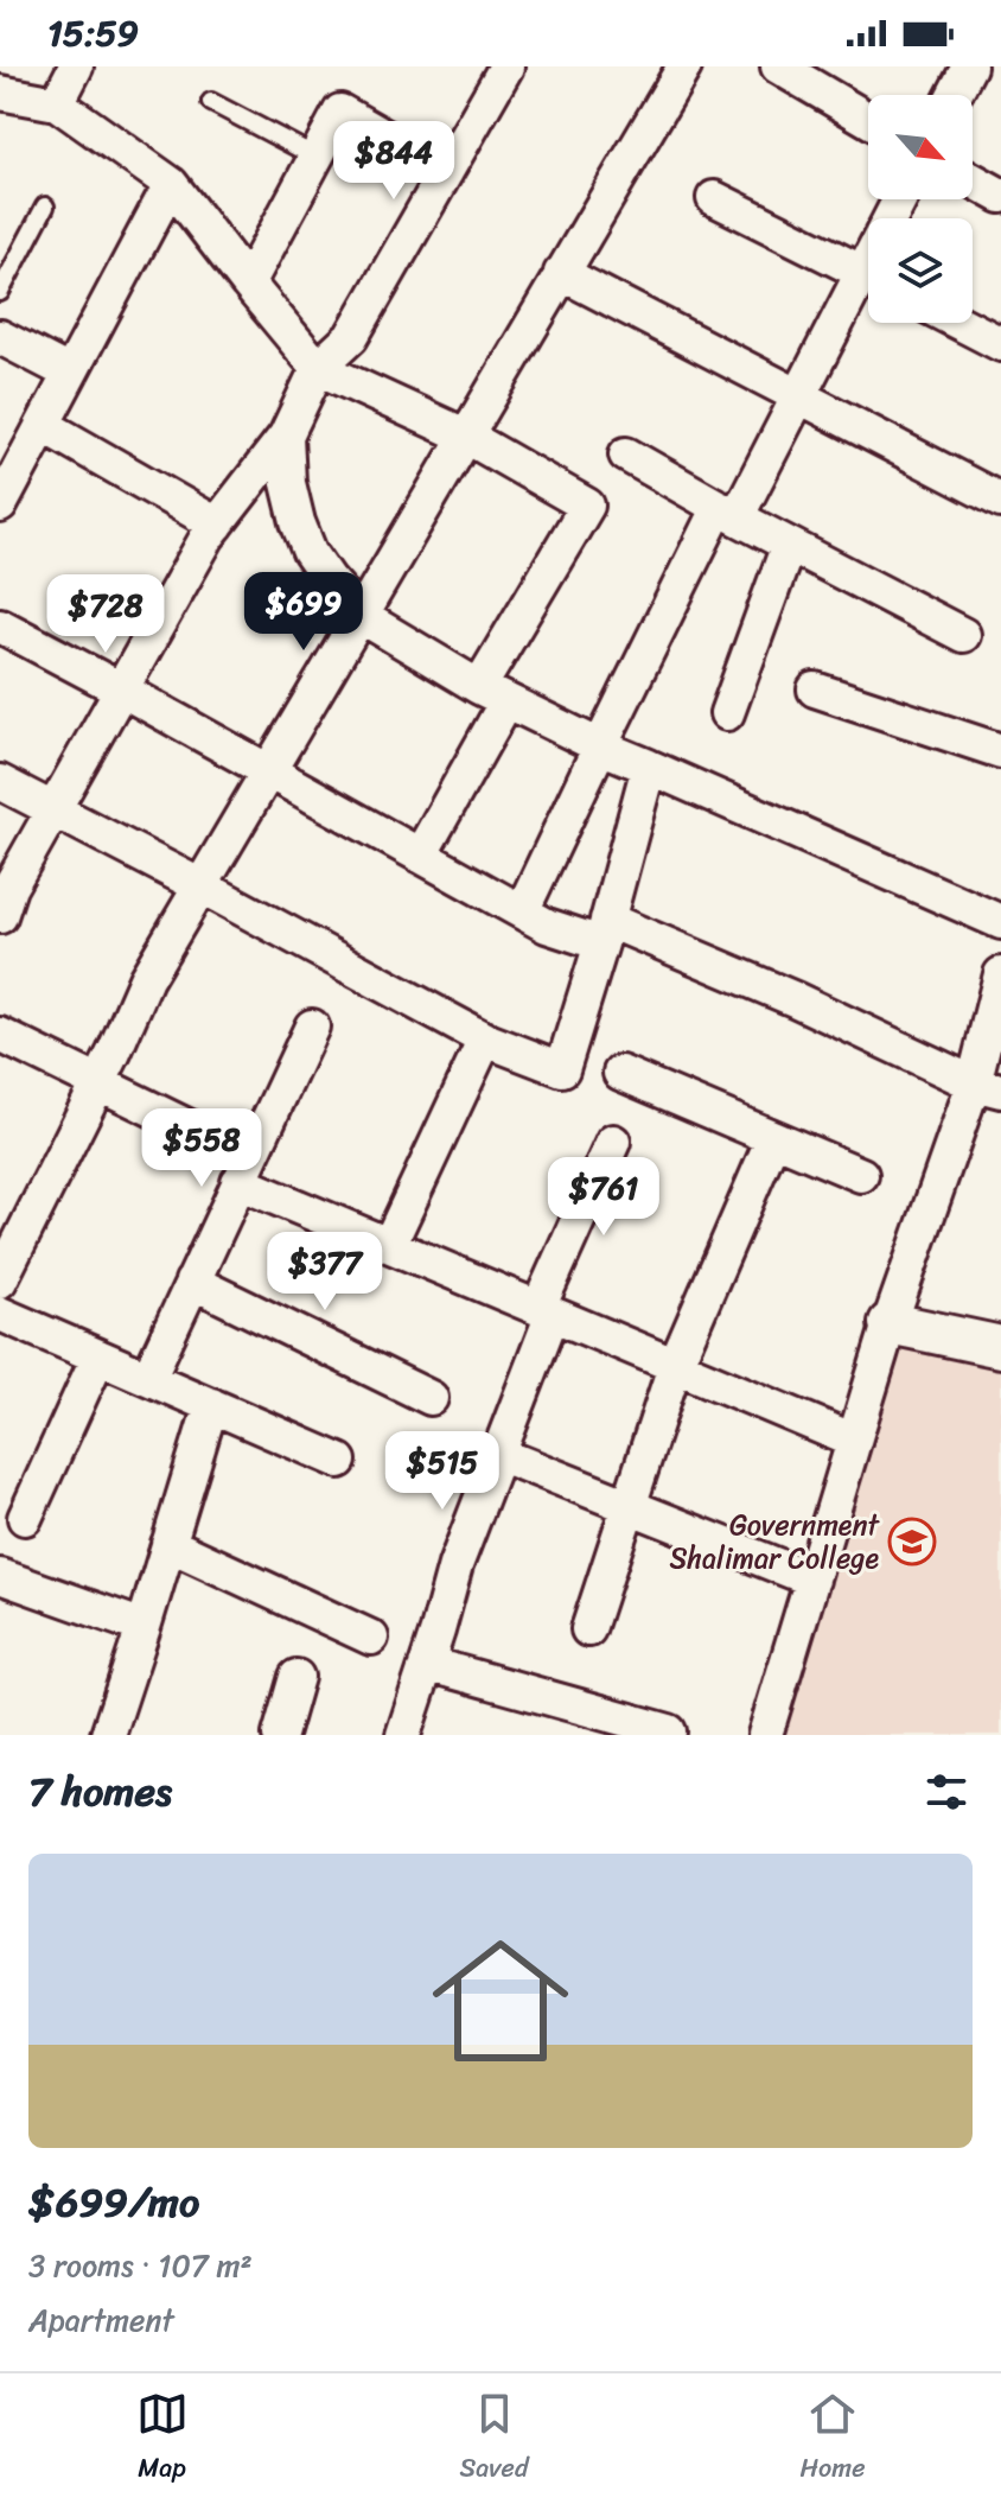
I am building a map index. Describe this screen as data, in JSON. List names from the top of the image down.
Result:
{
  "places": {
    "school or university": ["Government Shalimar College"]
  },
  "north": "bottom right",
  "page": {
    "status": "15:59",
    "price": [
      "$844",
      "$699",
      "$728",
      "$558",
      "$761",
      "$377",
      "$515"
    ],
    "heading": "7 homes",
    "list": [
      {
        "name": "$699/mo",
        "note": "3 rooms · 107 m² · Apartment"
      }
    ],
    "tabs": ["Map", "Saved", "Home"]
  }
}
